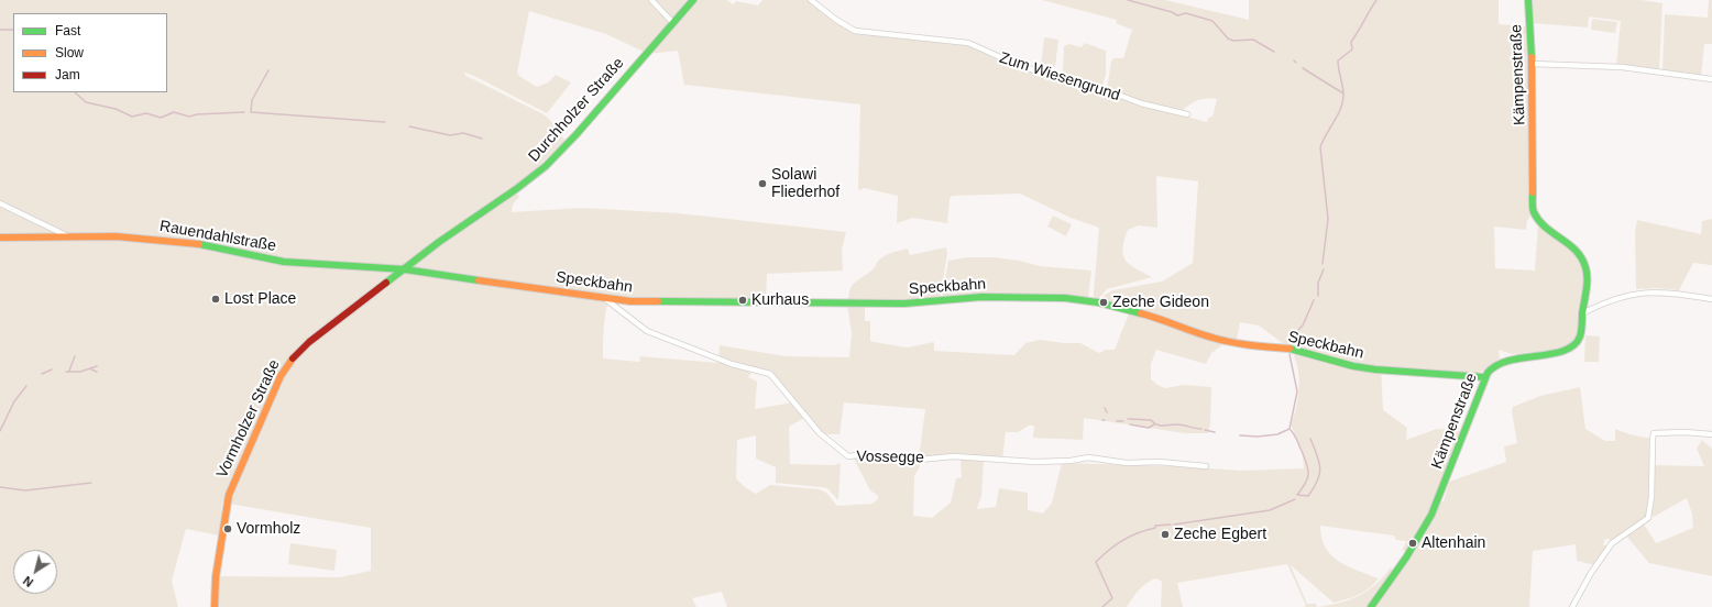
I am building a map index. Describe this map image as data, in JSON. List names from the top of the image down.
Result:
{
  "streets": {
    "street": [
      "Kämpenstraße",
      "Zum Wiesengrund",
      "Durchholzer Straße",
      "Rauendahlstraße",
      "Speckbahn",
      "Vormholzer Straße",
      "Vossegge"
    ]
  },
  "crossings": [
    ["Kämpenstraße", "Speckbahn"],
    ["Durchholzer Straße", "Rauendahlstraße"],
    ["Durchholzer Straße", "Speckbahn"],
    ["Durchholzer Straße", "Vormholzer Straße"],
    ["Rauendahlstraße", "Speckbahn"],
    ["Rauendahlstraße", "Vormholzer Straße"],
    ["Speckbahn", "Vormholzer Straße"],
    ["Speckbahn", "Vossegge"]
  ],
  "places": [
    "Solawi Fliederhof",
    "Lost Place",
    "Kurhaus",
    "Zeche Gideon",
    "Vormholz",
    "Zeche Egbert",
    "Altenhain"
  ],
  "legend": ["Fast", "Slow", "Jam"],
  "north": "bottom left"
}
